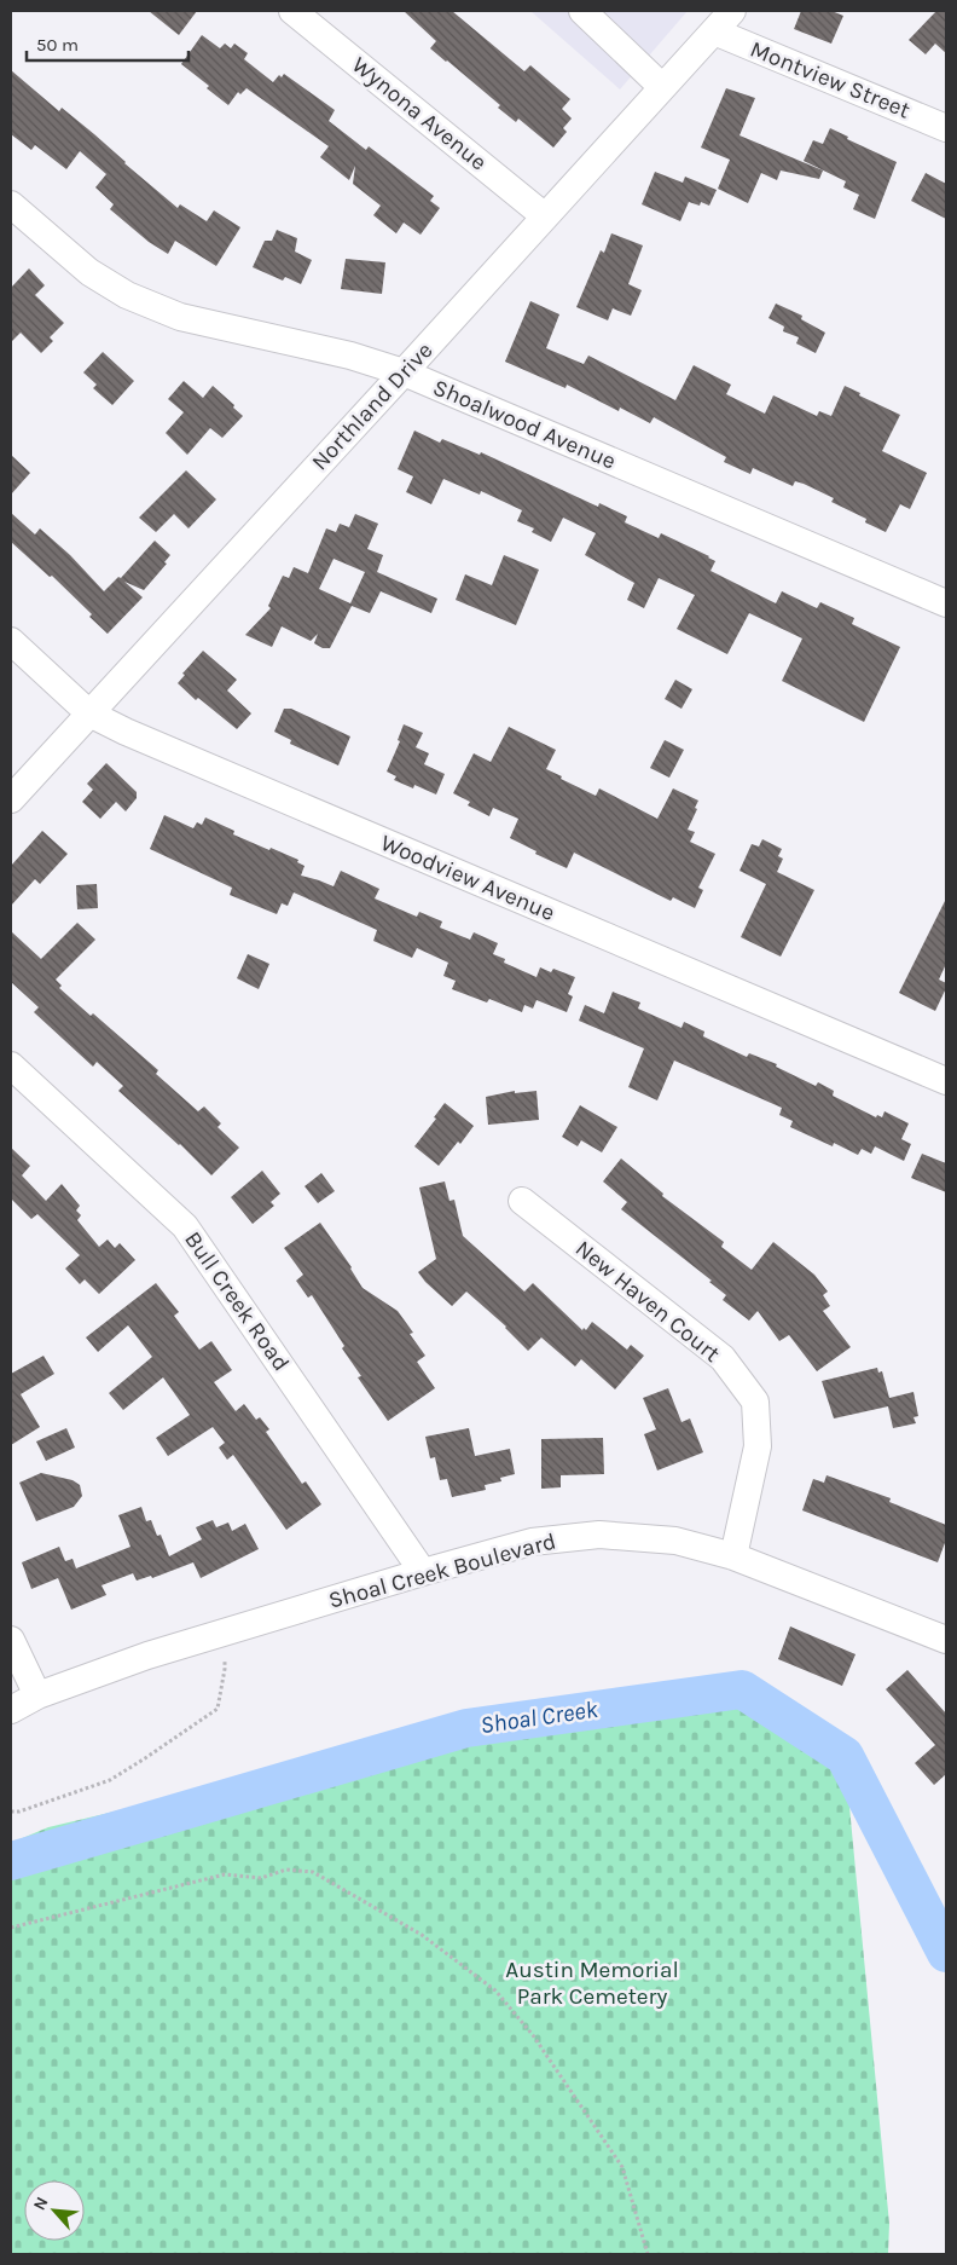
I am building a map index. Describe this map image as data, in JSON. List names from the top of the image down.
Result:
{
  "streets": {
    "street": [
      "Montview Street",
      "Wynona Avenue",
      "Northland Drive",
      "Shoalwood Avenue",
      "Woodview Avenue",
      "Bull Creek Road",
      "New Haven Court",
      "Shoal Creek Boulevard"
    ]
  },
  "crossings": [
    ["Montview Street", "Northland Drive"],
    ["Wynona Avenue", "Northland Drive"],
    ["Northland Drive", "Shoalwood Avenue"],
    ["Northland Drive", "Woodview Avenue"],
    ["Bull Creek Road", "Shoal Creek Boulevard"],
    ["New Haven Court", "Shoal Creek Boulevard"]
  ],
  "water": ["Shoal Creek"],
  "parks": ["Austin Memorial Park Cemetery"],
  "scale_bar": "50 m",
  "north": "top left"
}
